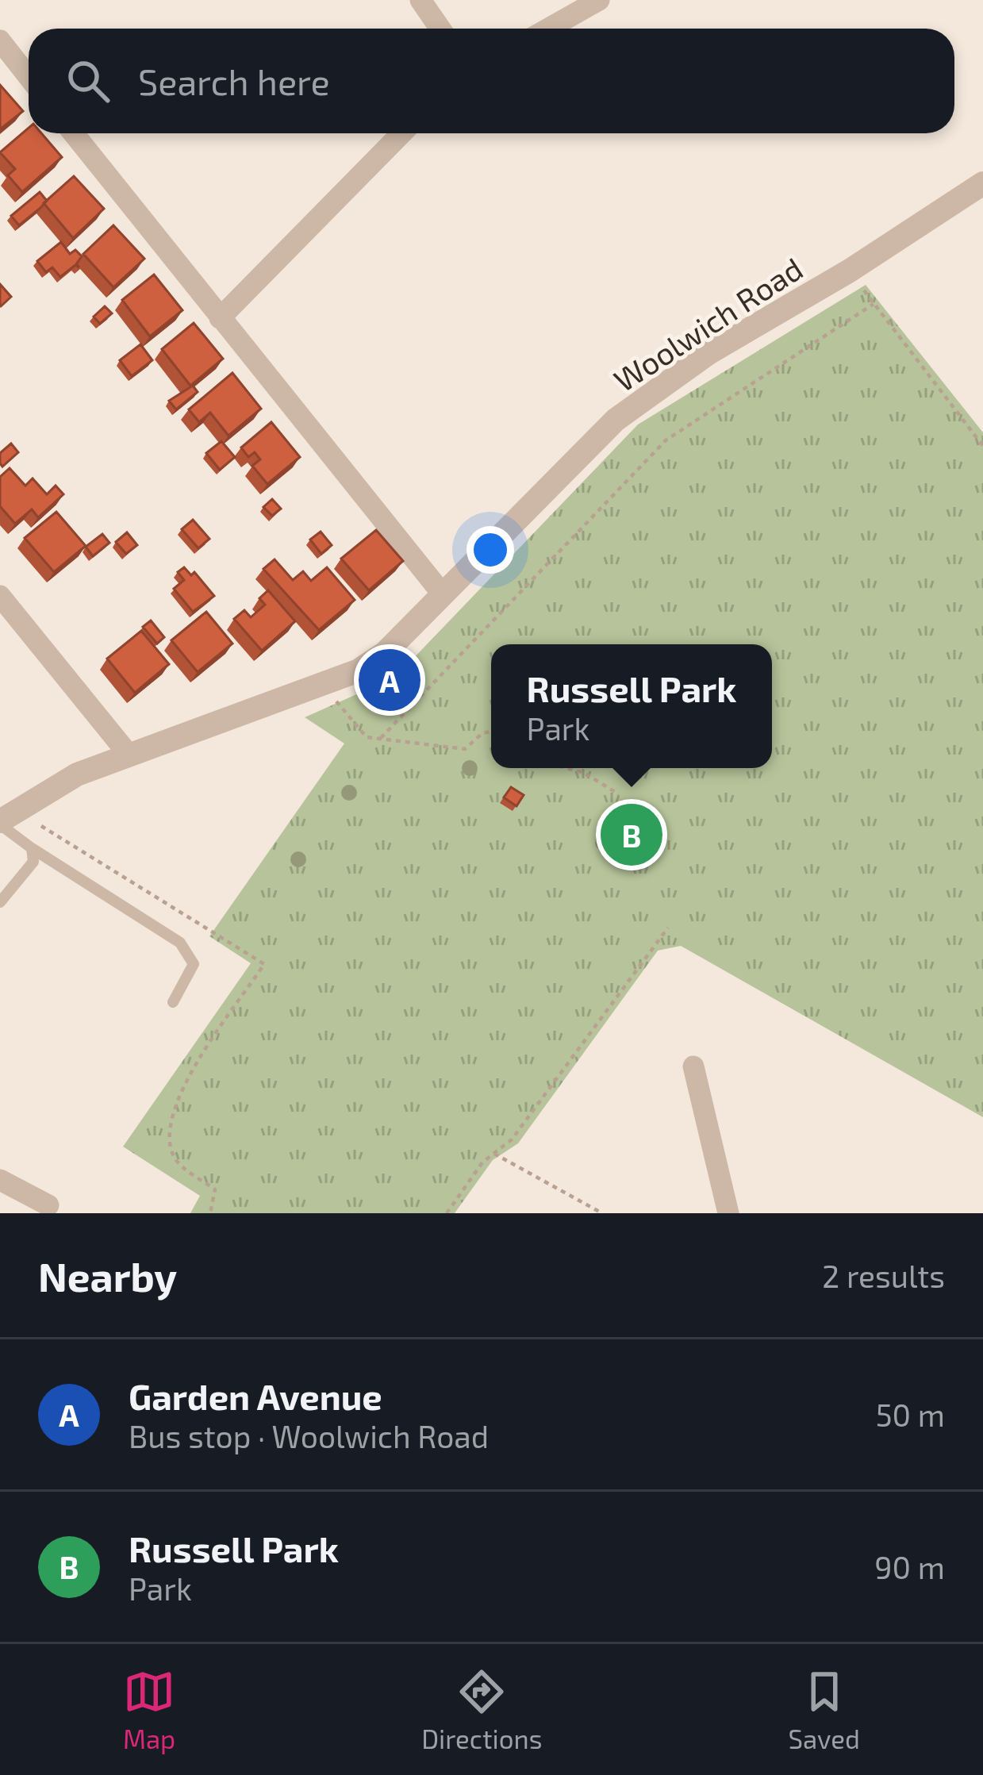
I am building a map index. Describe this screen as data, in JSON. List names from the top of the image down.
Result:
{
  "streets": {
    "street": ["Woolwich Road"]
  },
  "page": {
    "search": "Search here",
    "pins": ["A", "B"],
    "popup": ["Russell Park", "Park"],
    "heading": ["Nearby", "2 results"],
    "list": [
      {
        "mark": "A",
        "name": "Garden Avenue",
        "note": "Bus stop · Woolwich Road",
        "value": "50 m"
      },
      {
        "mark": "B",
        "name": "Russell Park",
        "note": "Park",
        "value": "90 m"
      }
    ],
    "nav": ["Map", "Directions", "Saved"]
  }
}
